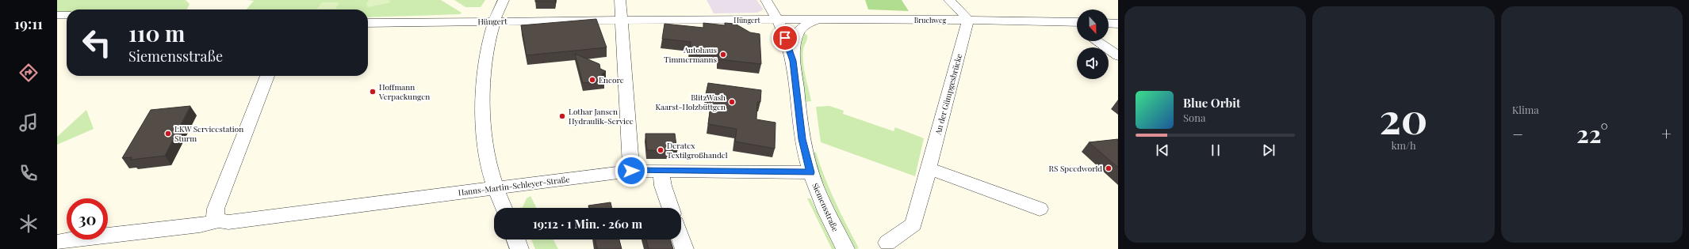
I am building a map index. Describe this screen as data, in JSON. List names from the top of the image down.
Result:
{
  "streets": {
    "street": [
      "Hüngert",
      "Bruchweg",
      "An der Gümpgesbrücke",
      "Hanns-Martin-Schleyer-Straße",
      "Siemensstraße"
    ]
  },
  "crossings": [
    ["Hüngert", "Bruchweg"],
    ["Hüngert", "Siemensstraße"],
    ["Bruchweg", "An der Gümpgesbrücke"],
    ["Bruchweg", "Siemensstraße"],
    ["Hanns-Martin-Schleyer-Straße", "Siemensstraße"]
  ],
  "places": [
    "Autohaus Timmermanns",
    "Encore",
    "Hoffmann Verpackungen",
    "BlitzWash Kaarst-Holzbüttgen",
    "Lothar Jansen Hydraulik-Service",
    "LKW Servicestation Sturm",
    "Deratex Textilgroßhandel",
    "RS Speedworld"
  ],
  "north": "bottom",
  "page": {
    "tabs": "19:11",
    "tile": [
      ["20", "km/h"],
      "Klima"
    ],
    "turn": ["110 m", "Siemensstraße"],
    "song": ["Blue Orbit", "Sona"],
    "heat": ["−", "22°", "+"],
    "limit": "30",
    "trip": "19:12 · 1 Min. · 260 m"
  }
}
